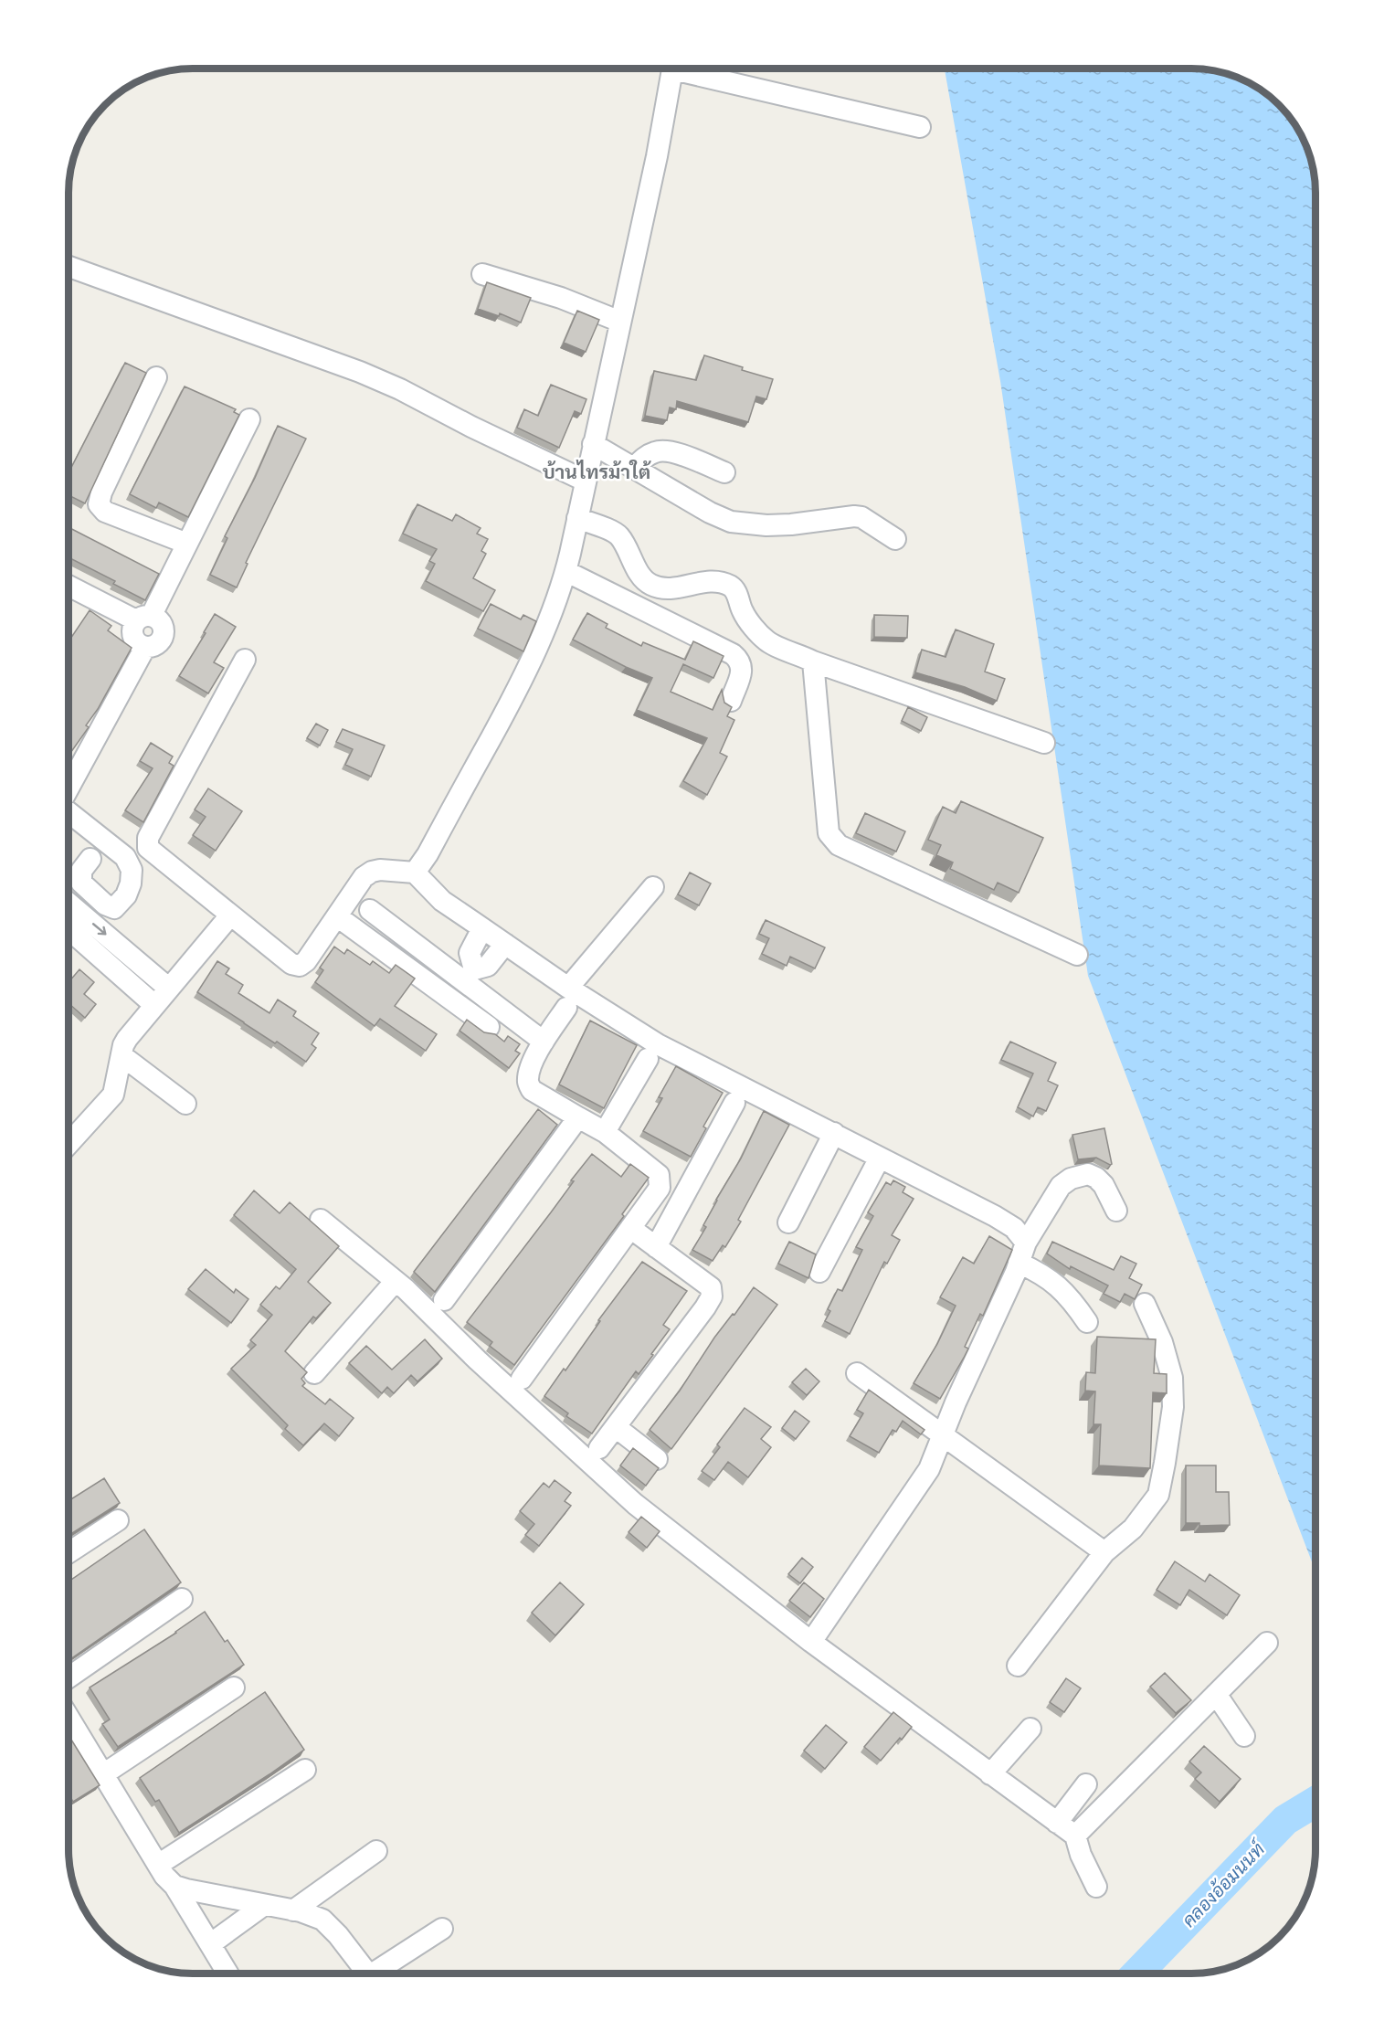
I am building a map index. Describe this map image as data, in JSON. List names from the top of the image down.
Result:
{
  "districts": ["บ้านไทรม้าใต้"],
  "water": ["คลองอ้อมนนท์"]
}
